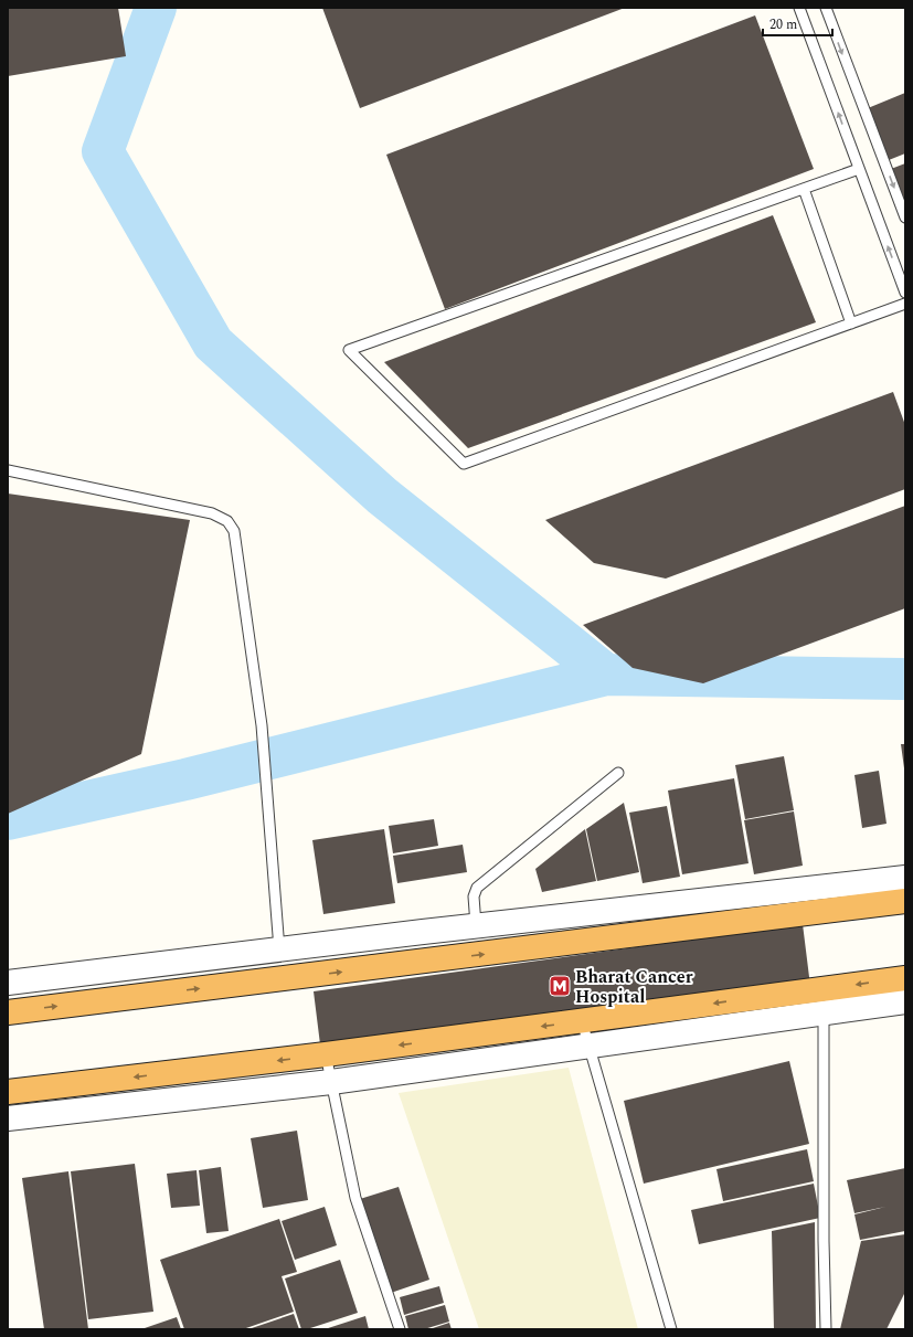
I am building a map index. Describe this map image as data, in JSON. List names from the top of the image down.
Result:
{
  "places": {
    "metro station": ["Bharat Cancer Hospital"]
  },
  "scale_bar": "20 m"
}
